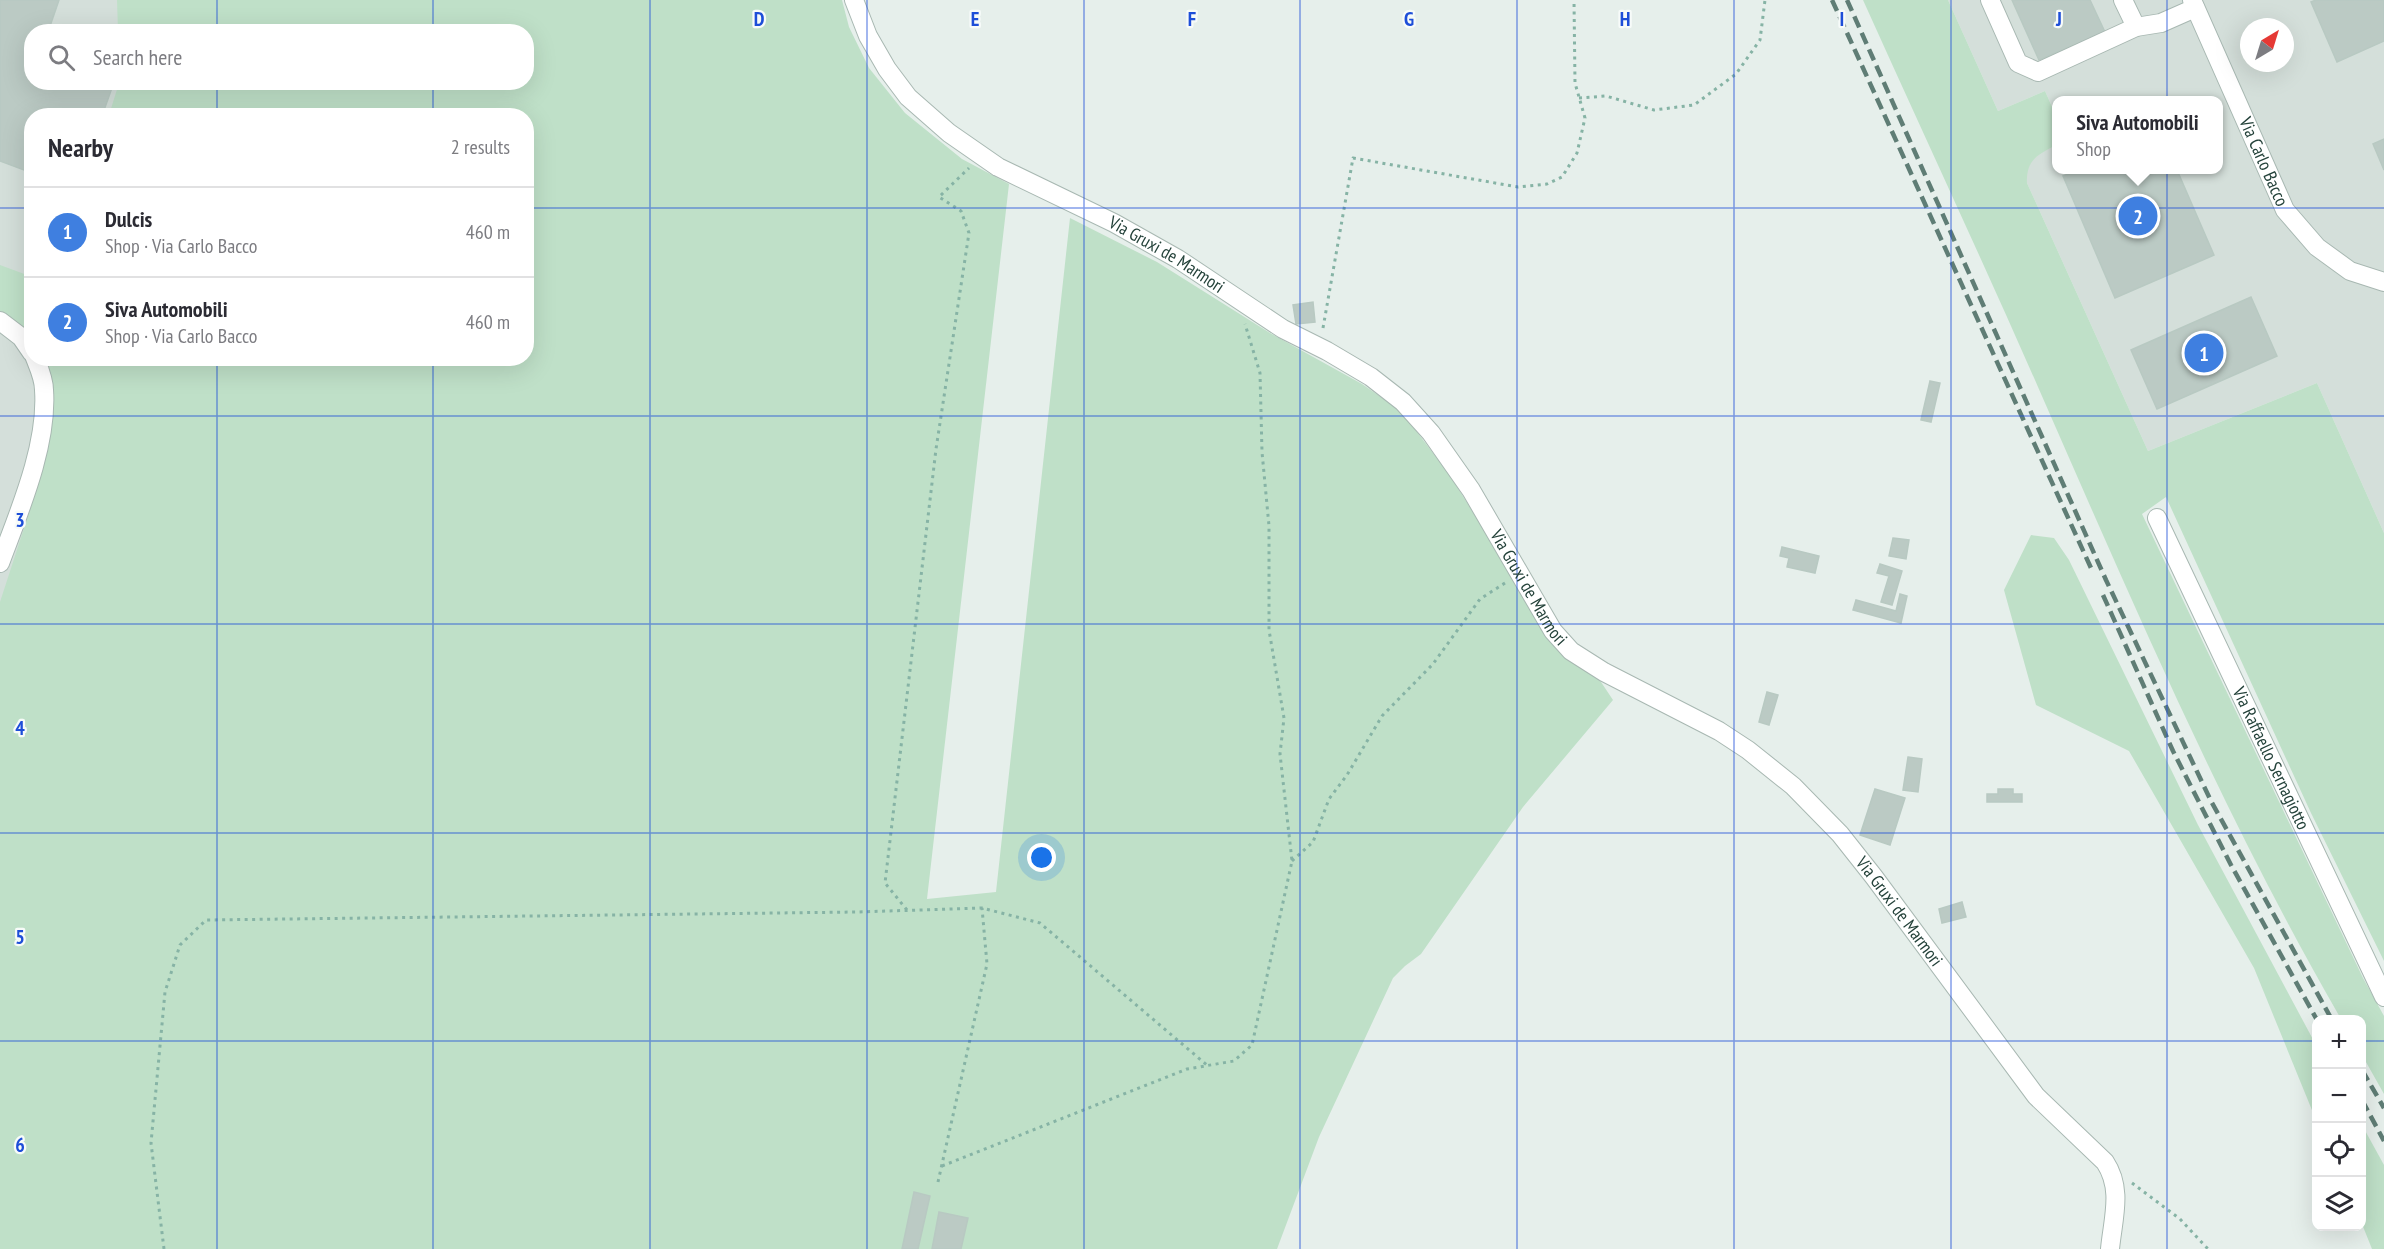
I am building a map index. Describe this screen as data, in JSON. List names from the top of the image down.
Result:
{
  "streets": {
    "street": ["Via Carlo Bacco", "Via Gruxi de Marmori", "Via Raffaello Sernagiotto"]
  },
  "north": "top right",
  "page": {
    "search": "Search here",
    "popup": ["Siva Automobili", "Shop"],
    "heading": ["Nearby", "2 results"],
    "list": [
      {
        "mark": "1",
        "name": "Dulcis",
        "note": "Shop · Via Carlo Bacco",
        "value": "460 m"
      },
      {
        "mark": "2",
        "name": "Siva Automobili",
        "note": "Shop · Via Carlo Bacco",
        "value": "460 m"
      }
    ],
    "pins": ["2", "1"],
    "map_buttons": ["+", "−"]
  },
  "grid": {
    "columns": [
      "D",
      "E",
      "F",
      "G",
      "H",
      "I",
      "J"
    ],
    "rows": [
      "3",
      "4",
      "5",
      "6"
    ]
  }
}
